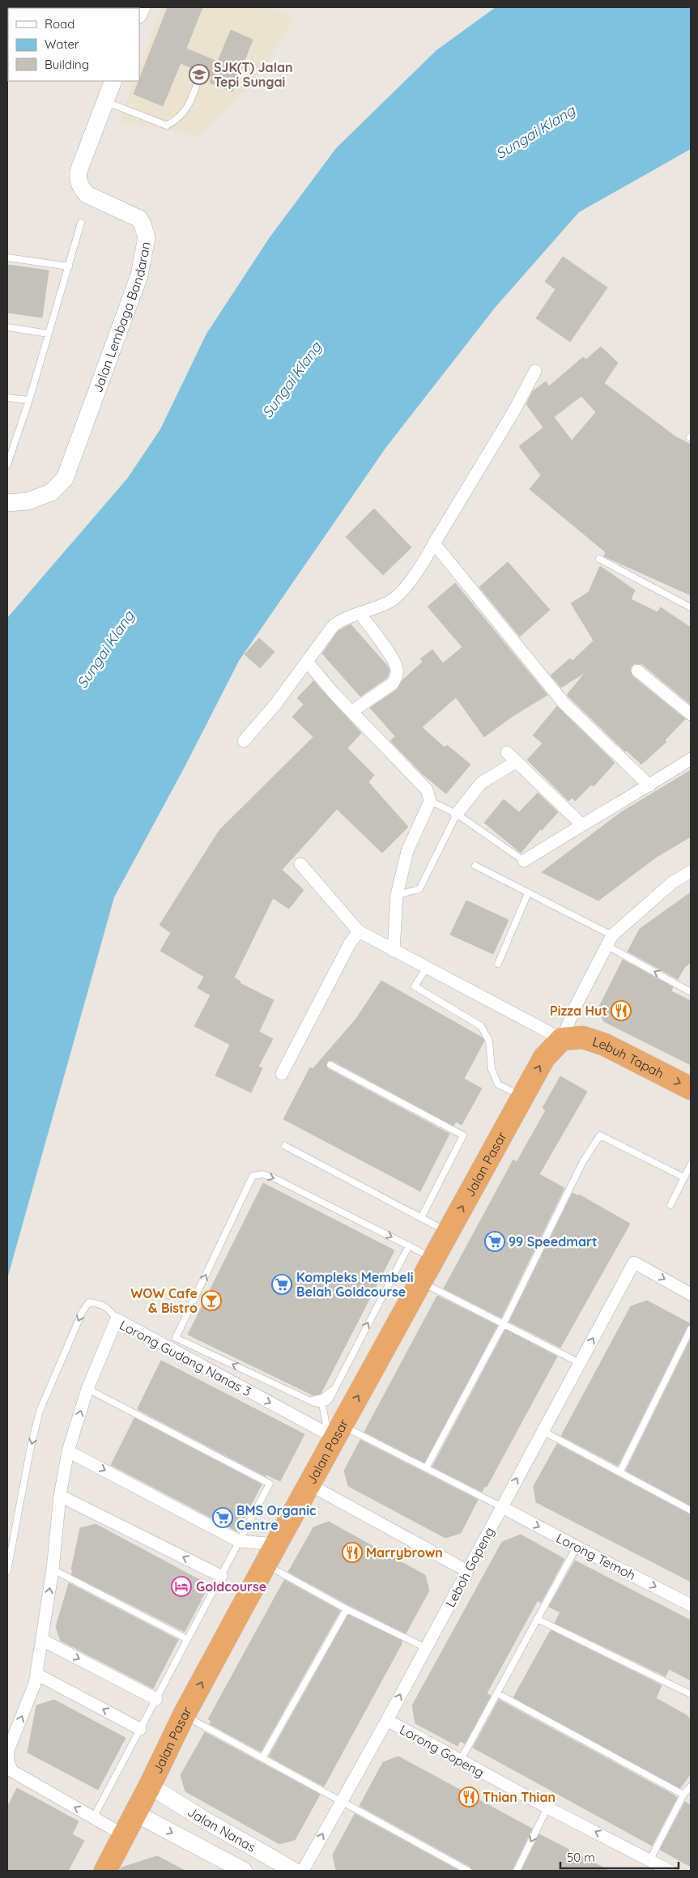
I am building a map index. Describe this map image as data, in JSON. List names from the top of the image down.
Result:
{
  "streets": {
    "highway": ["Lebuh Tapah", "Jalan Pasar"],
    "street": [
      "Jalan Lembaga Bandaran",
      "Lorong Gudang Nanas 3",
      "Lorong Temoh",
      "Leboh Gopeng",
      "Lorong Gopeng",
      "Jalan Nanas"
    ]
  },
  "crossings": [
    ["Lebuh Tapah", "Jalan Pasar"],
    ["Jalan Pasar", "Lorong Gudang Nanas 3"],
    ["Jalan Pasar", "Jalan Nanas"],
    ["Lorong Temoh", "Leboh Gopeng"],
    ["Leboh Gopeng", "Lorong Gopeng"]
  ],
  "one_way": [
    "Lebuh Tapah",
    "Jalan Pasar",
    "Lorong Temoh",
    "Leboh Gopeng",
    "Lorong Gopeng"
  ],
  "water": ["Sungai Klang"],
  "places": {
    "school or university": ["SJK(T) Jalan Tepi Sungai"],
    "restaurant": ["Pizza Hut", "Marrybrown", "Thian Thian"],
    "supermarket": ["99 Speedmart", "Kompleks Membeli Belah Goldcourse", "BMS Organic Centre"],
    "bar": ["WOW Cafe & Bistro"],
    "hotel": ["Goldcourse"]
  },
  "legend": ["Road", "Water", "Building"],
  "scale_bar": "50 m"
}
